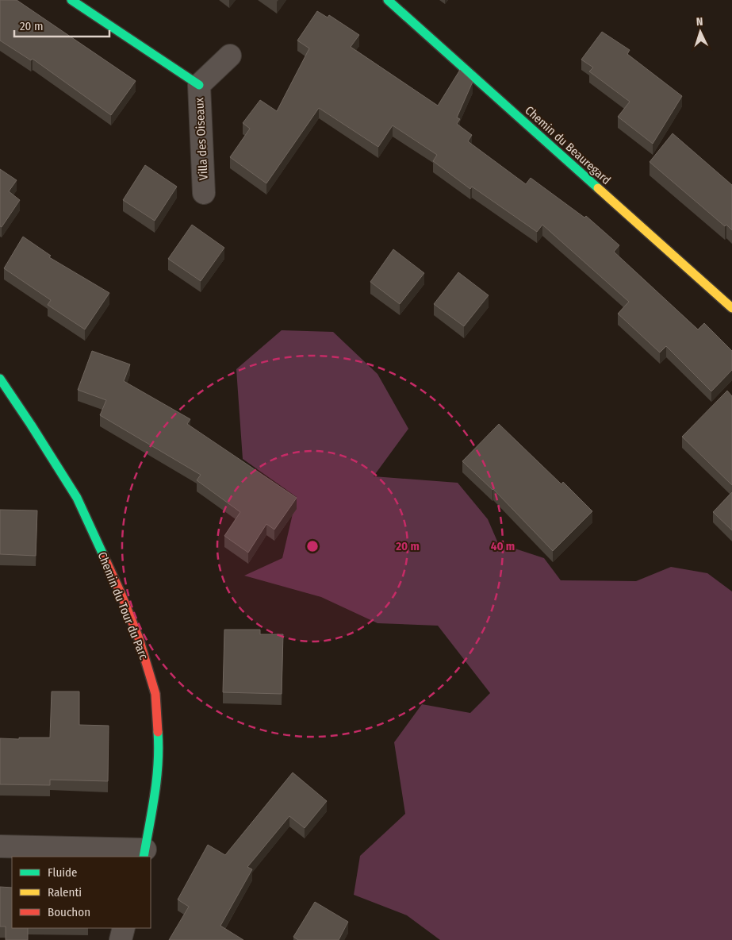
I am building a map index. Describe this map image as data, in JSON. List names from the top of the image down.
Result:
{
  "streets": {
    "street": ["Villa des Oiseaux", "Chemin du Beauregard", "Chemin du Tour du Parc"]
  },
  "legend": ["Fluide", "Ralenti", "Bouchon"],
  "scale_bar": "20 m",
  "north": "top",
  "rings": ["20 m", "40 m"]
}
